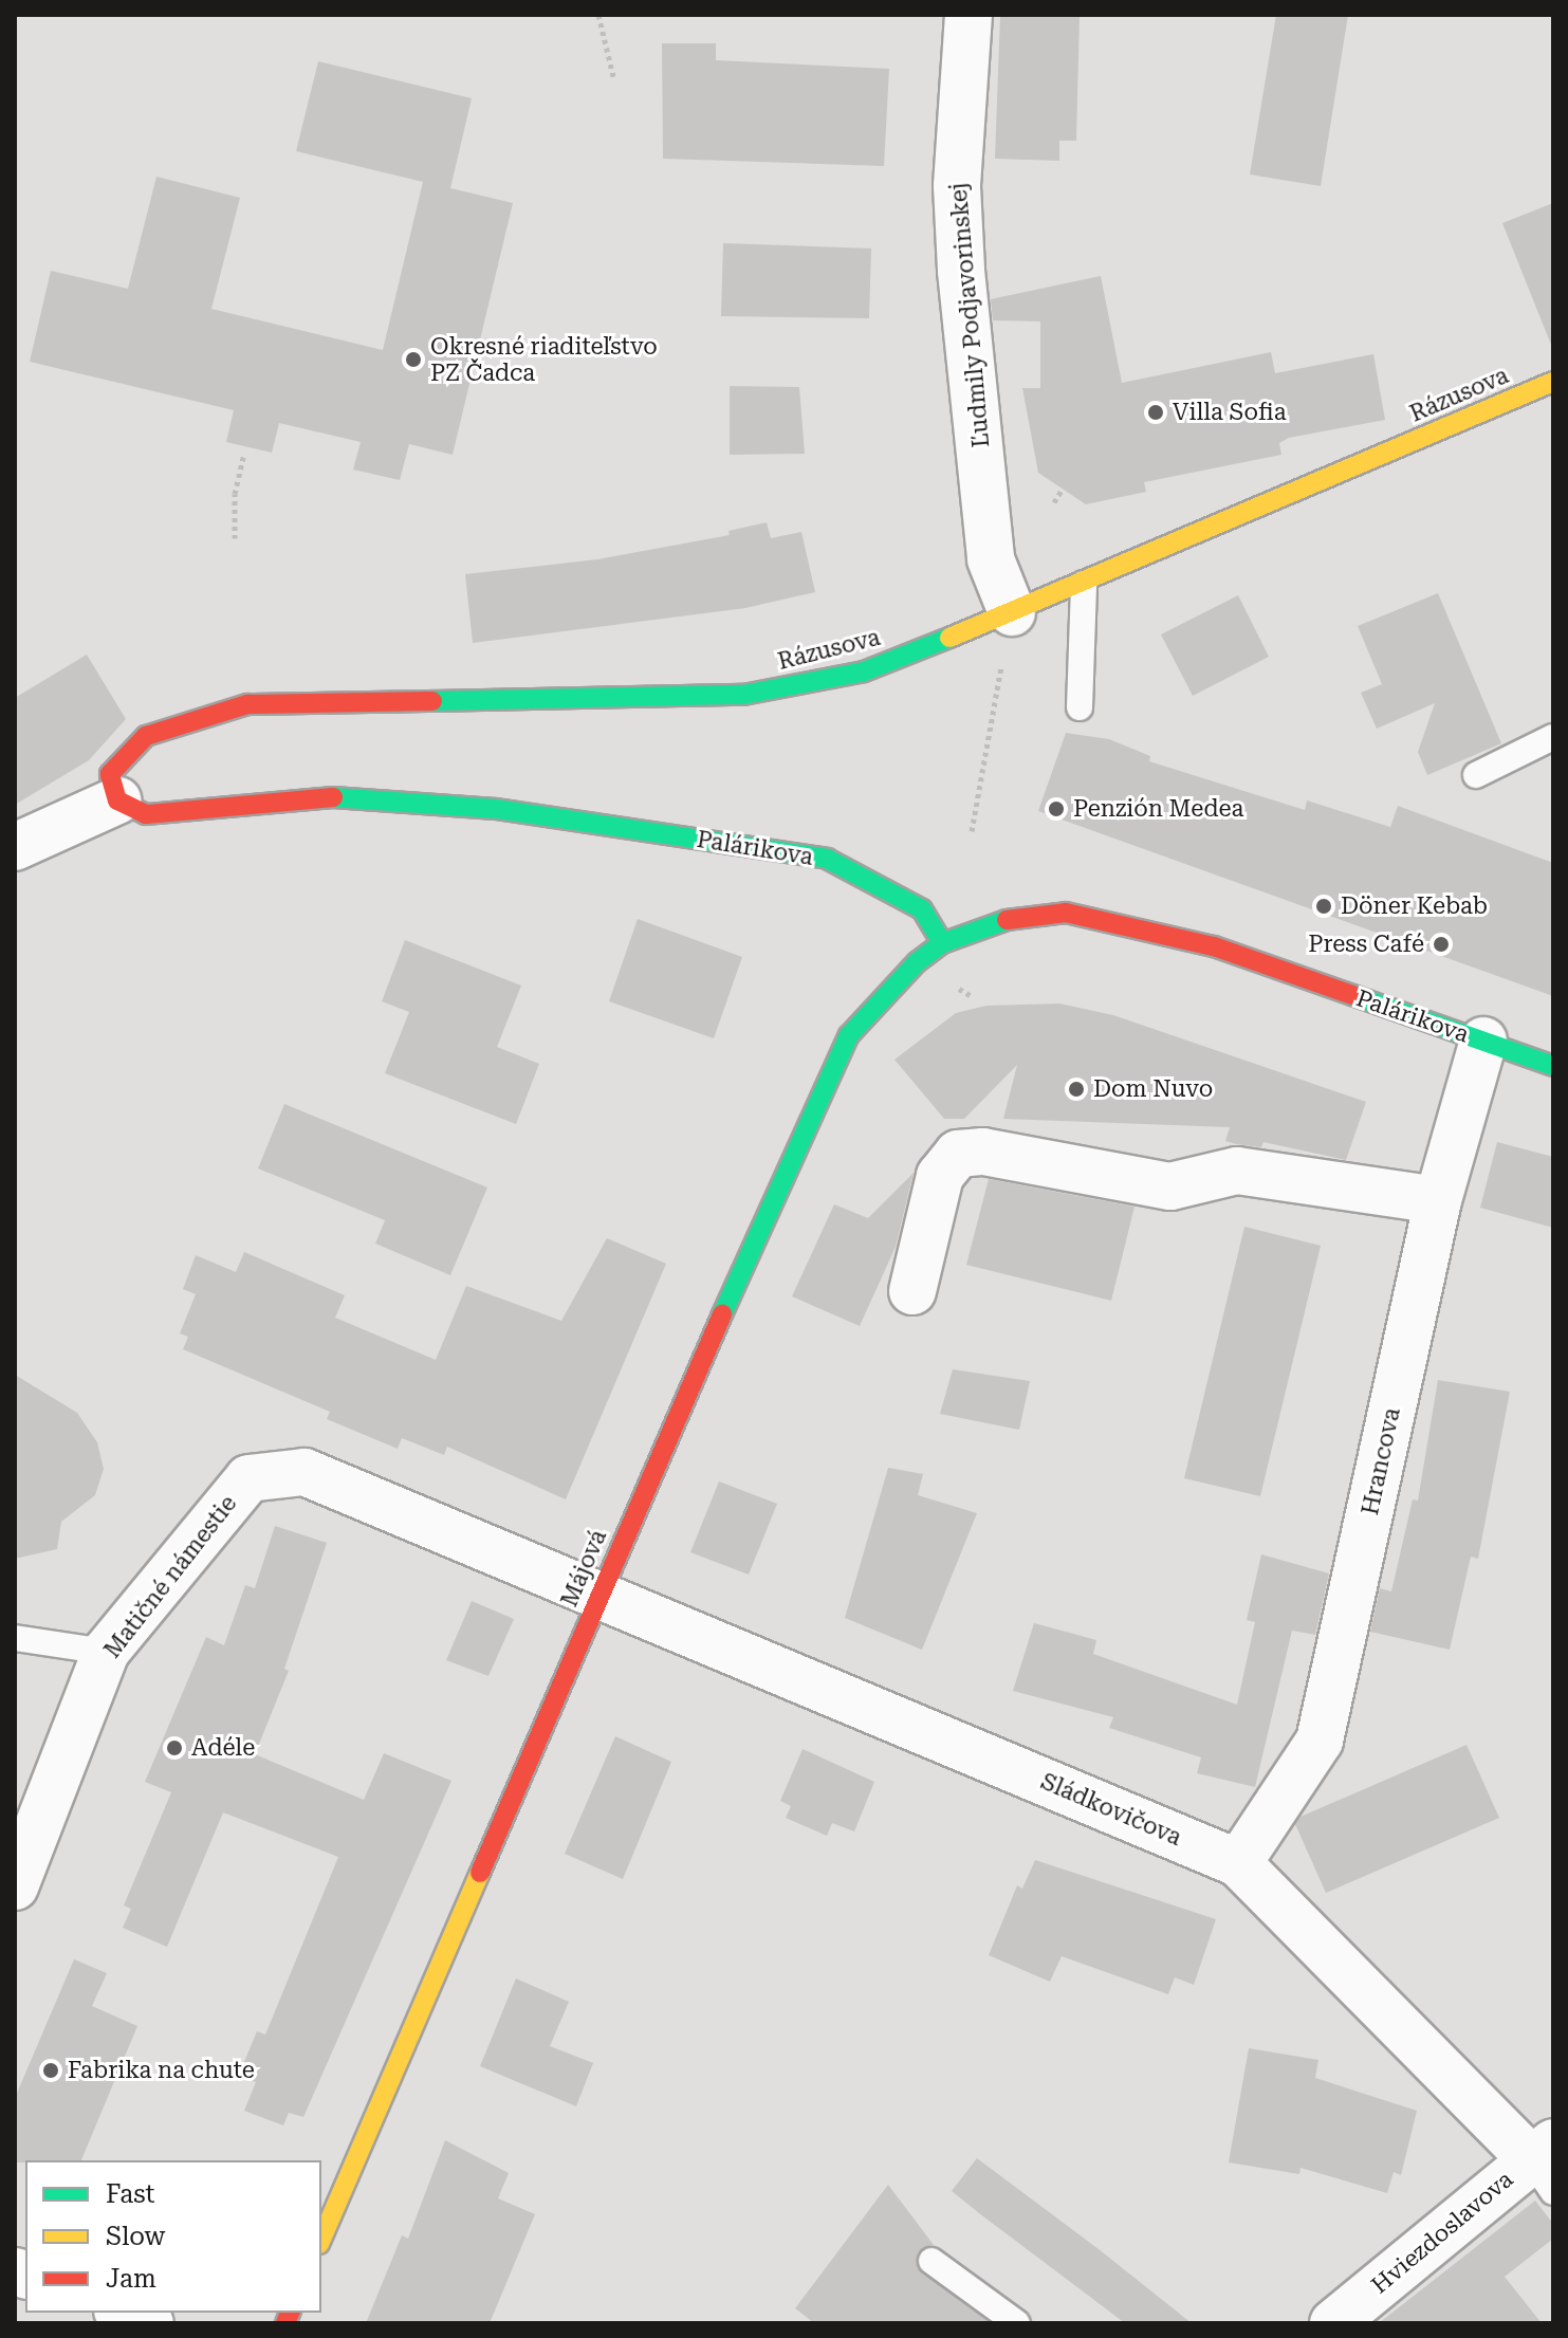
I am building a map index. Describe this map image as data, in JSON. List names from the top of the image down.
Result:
{
  "streets": {
    "street": [
      "Ľudmily Podjavorinskej",
      "Rázusova",
      "Palárikova",
      "Hrancova",
      "Májová",
      "Matičné námestie",
      "Sládkovičova",
      "Hviezdoslavova"
    ]
  },
  "crossings": [
    ["Ľudmily Podjavorinskej", "Rázusova"],
    ["Rázusova", "Palárikova"],
    ["Palárikova", "Hrancova"],
    ["Palárikova", "Májová"],
    ["Hrancova", "Sládkovičova"],
    ["Májová", "Matičné námestie"],
    ["Májová", "Sládkovičova"],
    ["Matičné námestie", "Sládkovičova"],
    ["Sládkovičova", "Hviezdoslavova"]
  ],
  "places": [
    "Okresné riaditeľstvo PZ Čadca",
    "Villa Sofia",
    "Penzión Medea",
    "Döner Kebab",
    "Press Café",
    "Dom Nuvo",
    "Adéle",
    "Fabrika na chute"
  ],
  "legend": ["Fast", "Slow", "Jam"]
}
